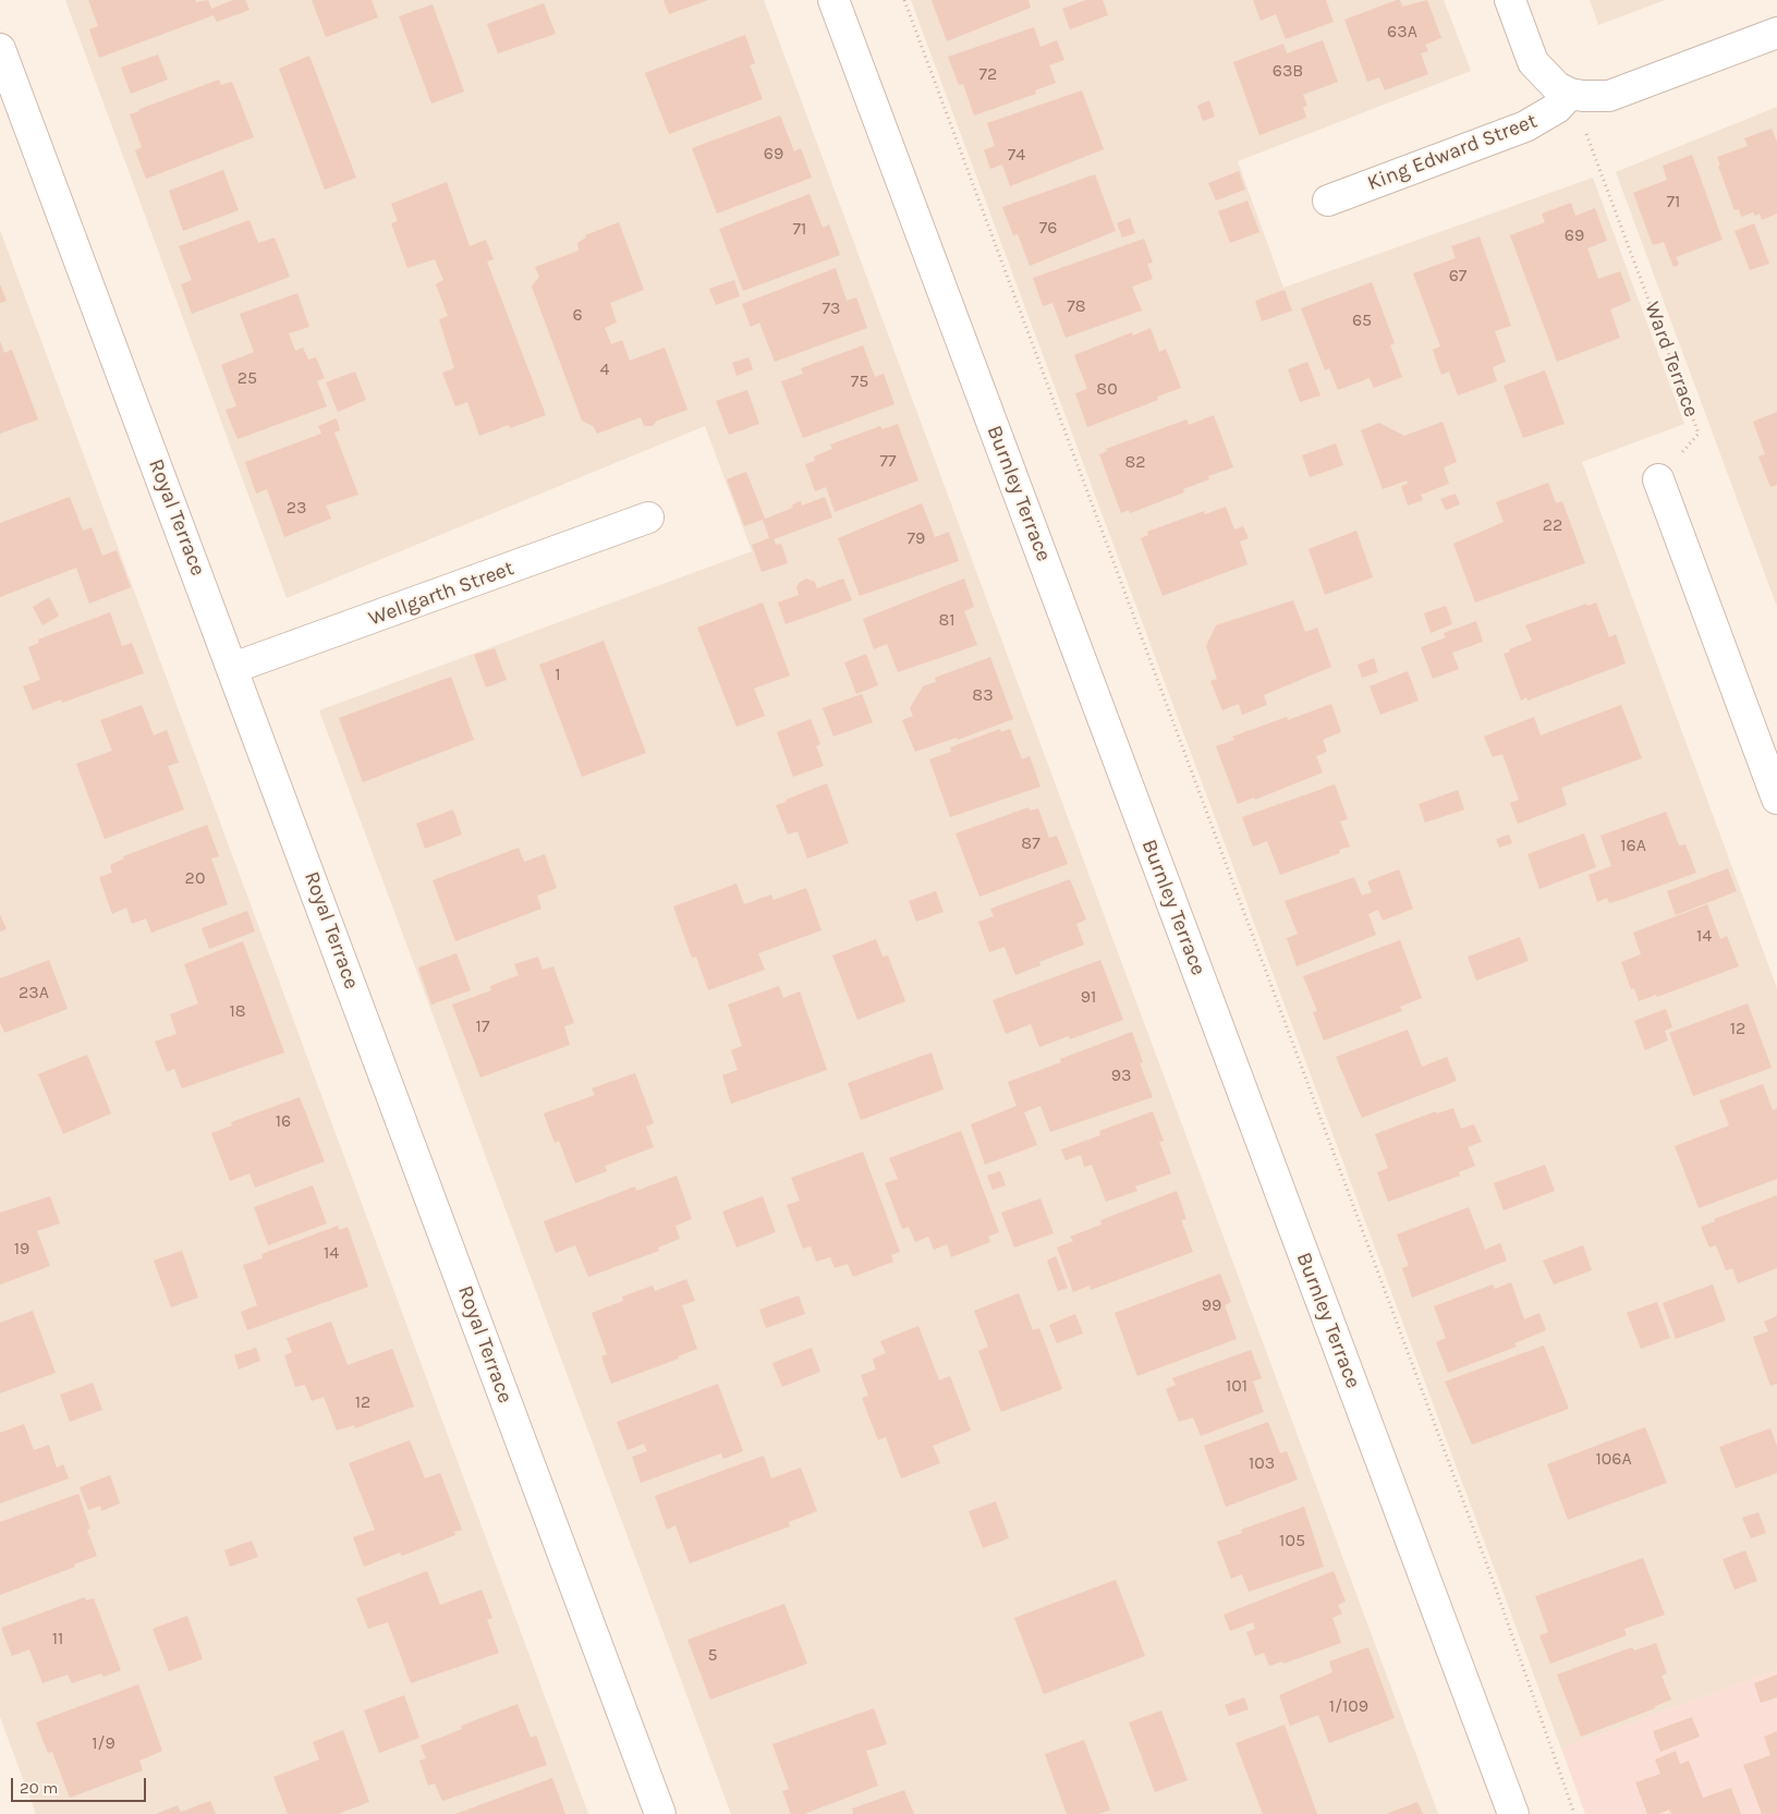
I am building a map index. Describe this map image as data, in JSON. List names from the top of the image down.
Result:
{
  "streets": {
    "street": [
      "King Edward Street",
      "Burnley Terrace",
      "Royal Terrace",
      "Wellgarth Street"
    ],
    "path": ["Ward Terrace"]
  },
  "crossings": [
    ["King Edward Street", "Ward Terrace"],
    ["Royal Terrace", "Wellgarth Street"]
  ],
  "house_numbers": [
    "63A",
    "63B",
    "72",
    "69",
    "74",
    "71",
    "76",
    "71",
    "69",
    "67",
    "78",
    "73",
    "6",
    "65",
    "4",
    "25",
    "75",
    "80",
    "77",
    "82",
    "23",
    "22",
    "79",
    "81",
    "1",
    "83",
    "87",
    "16A",
    "20",
    "14",
    "23A",
    "91",
    "18",
    "17",
    "12",
    "93",
    "16",
    "19",
    "14",
    "99",
    "101",
    "12",
    "106A",
    "103",
    "105",
    "11",
    "5",
    "1/109",
    "1/9"
  ],
  "scale_bar": "20 m"
}
